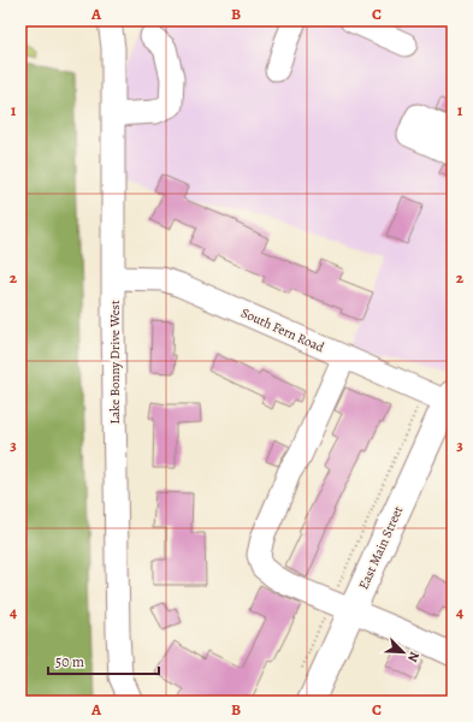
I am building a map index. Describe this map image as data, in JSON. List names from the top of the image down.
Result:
{
  "streets": {
    "main road": ["East Main Street"],
    "street": ["South Fern Road", "Lake Bonny Drive West"]
  },
  "crossings": [
    ["South Fern Road", "Lake Bonny Drive West"],
    ["South Fern Road", "East Main Street"]
  ],
  "scale_bar": "50 m",
  "north": "bottom right",
  "grid": {
    "columns": ["A", "B", "C"],
    "rows": [
      "1",
      "2",
      "3",
      "4"
    ]
  }
}
